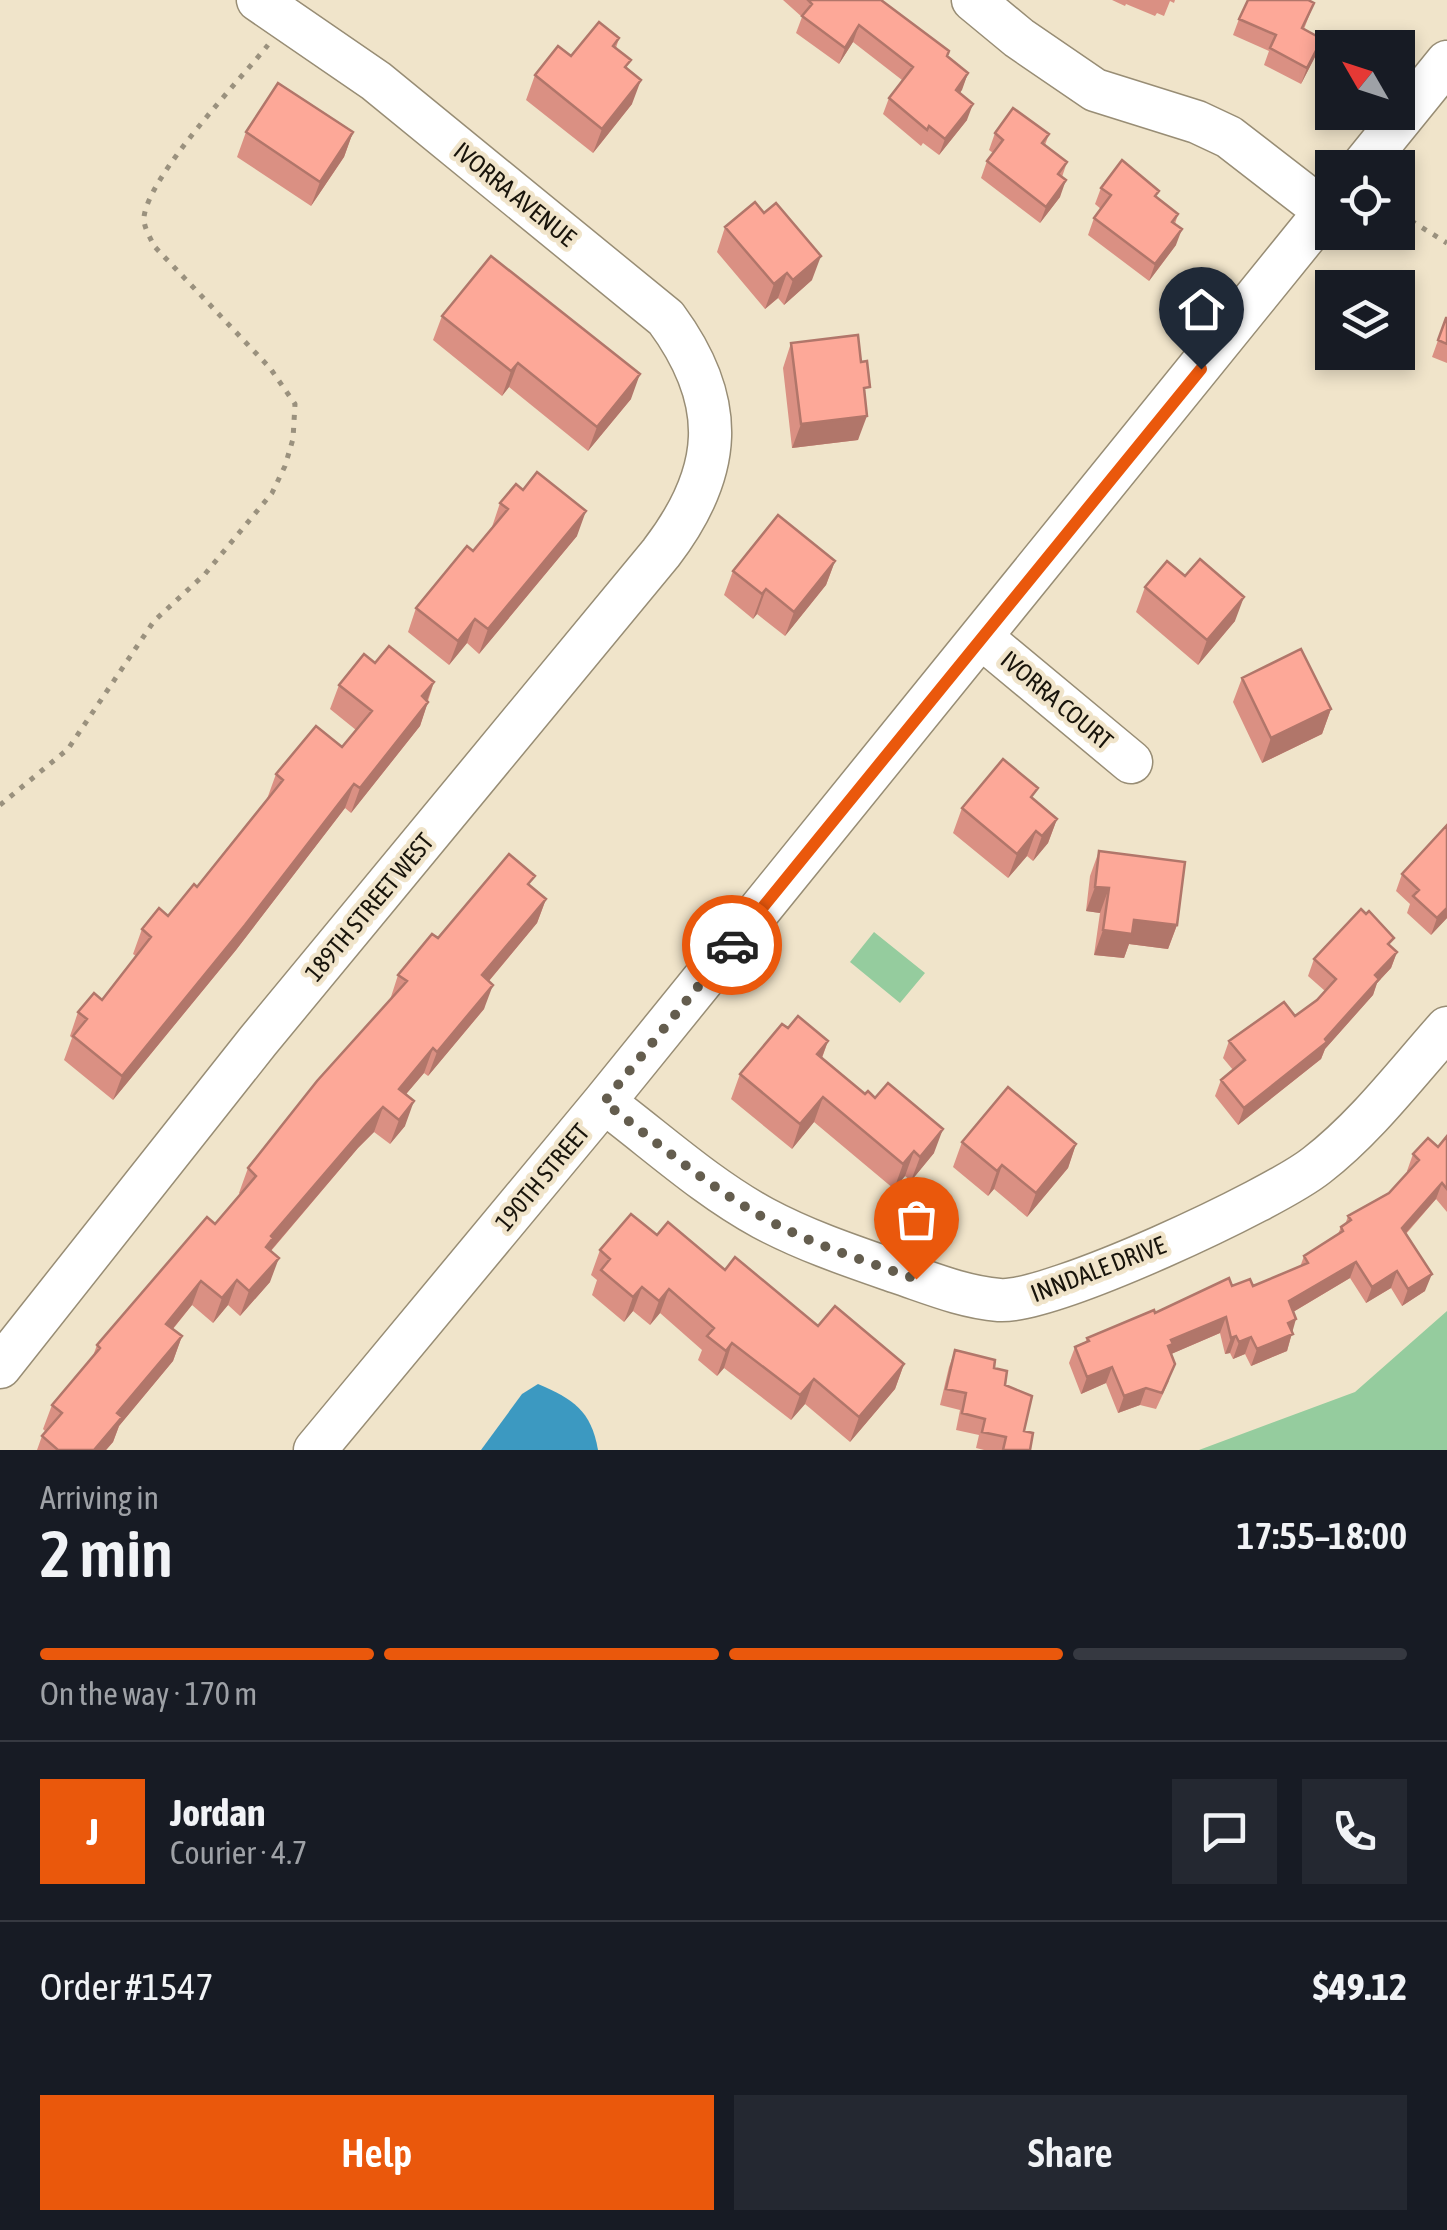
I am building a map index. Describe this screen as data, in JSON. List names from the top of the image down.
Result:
{
  "streets": {
    "street": [
      "IVORRA AVENUE",
      "IVORRA COURT",
      "189TH STREET WEST",
      "190TH STREET",
      "INNDALE DRIVE"
    ]
  },
  "crossings": [
    ["IVORRA AVENUE", "189TH STREET WEST"],
    ["IVORRA COURT", "190TH STREET"],
    ["190TH STREET", "INNDALE DRIVE"]
  ],
  "north": "top left",
  "page": {
    "heading": ["2 min", "Arriving in", "17:55–18:00"],
    "panel": [
      "Jordan",
      "Courier · 4.7",
      "Order #1547",
      "$49.12"
    ],
    "bar": "On the way · 170 m",
    "round": "J",
    "buttons": ["Help", "Share"]
  }
}
